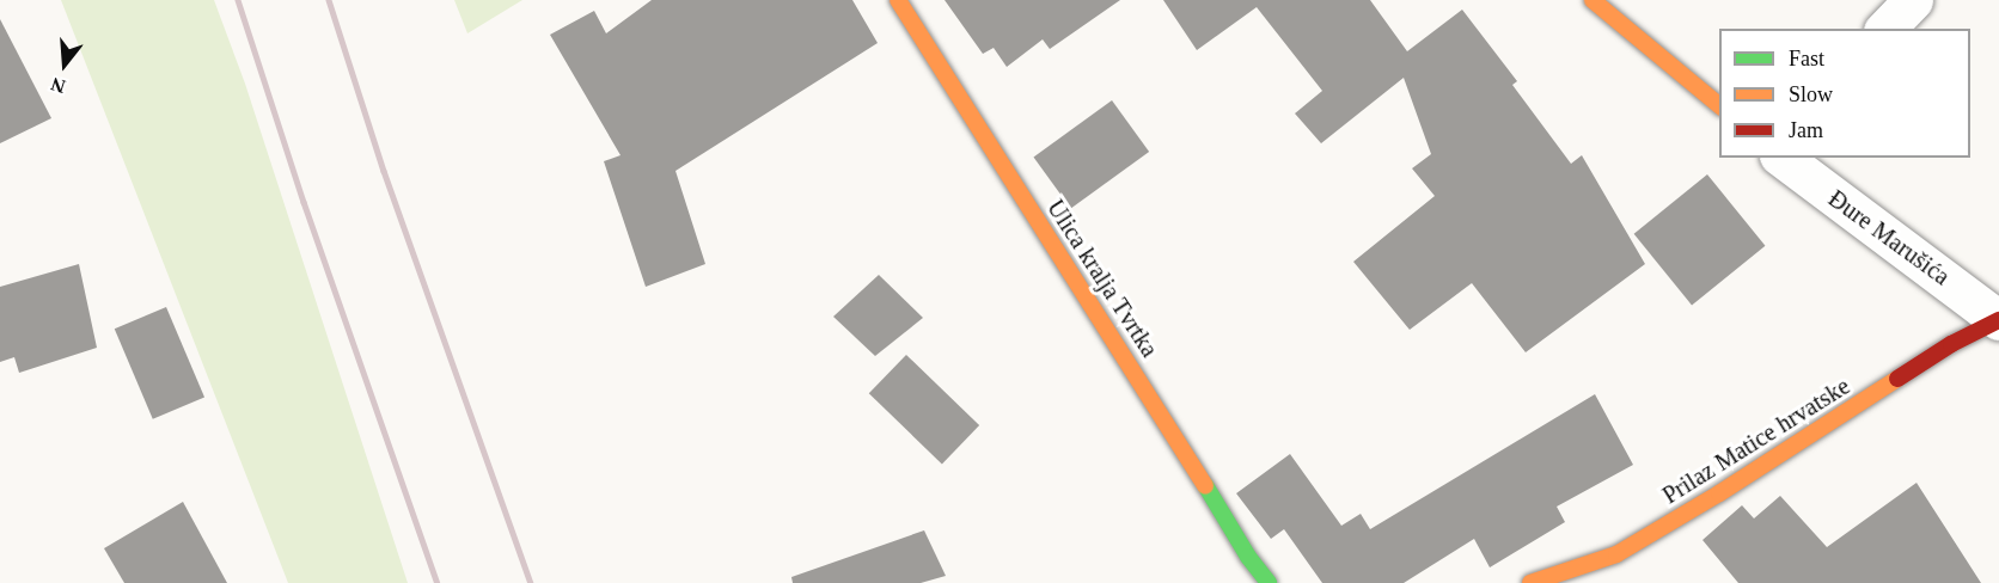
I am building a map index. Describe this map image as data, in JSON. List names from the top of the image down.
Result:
{
  "streets": {
    "street": ["Đure Marušića", "Ulica kralja Tvrtka", "Prilaz Matice hrvatske"]
  },
  "crossings": [
    ["Đure Marušića", "Prilaz Matice hrvatske"]
  ],
  "legend": ["Fast", "Slow", "Jam"],
  "north": "bottom"
}
